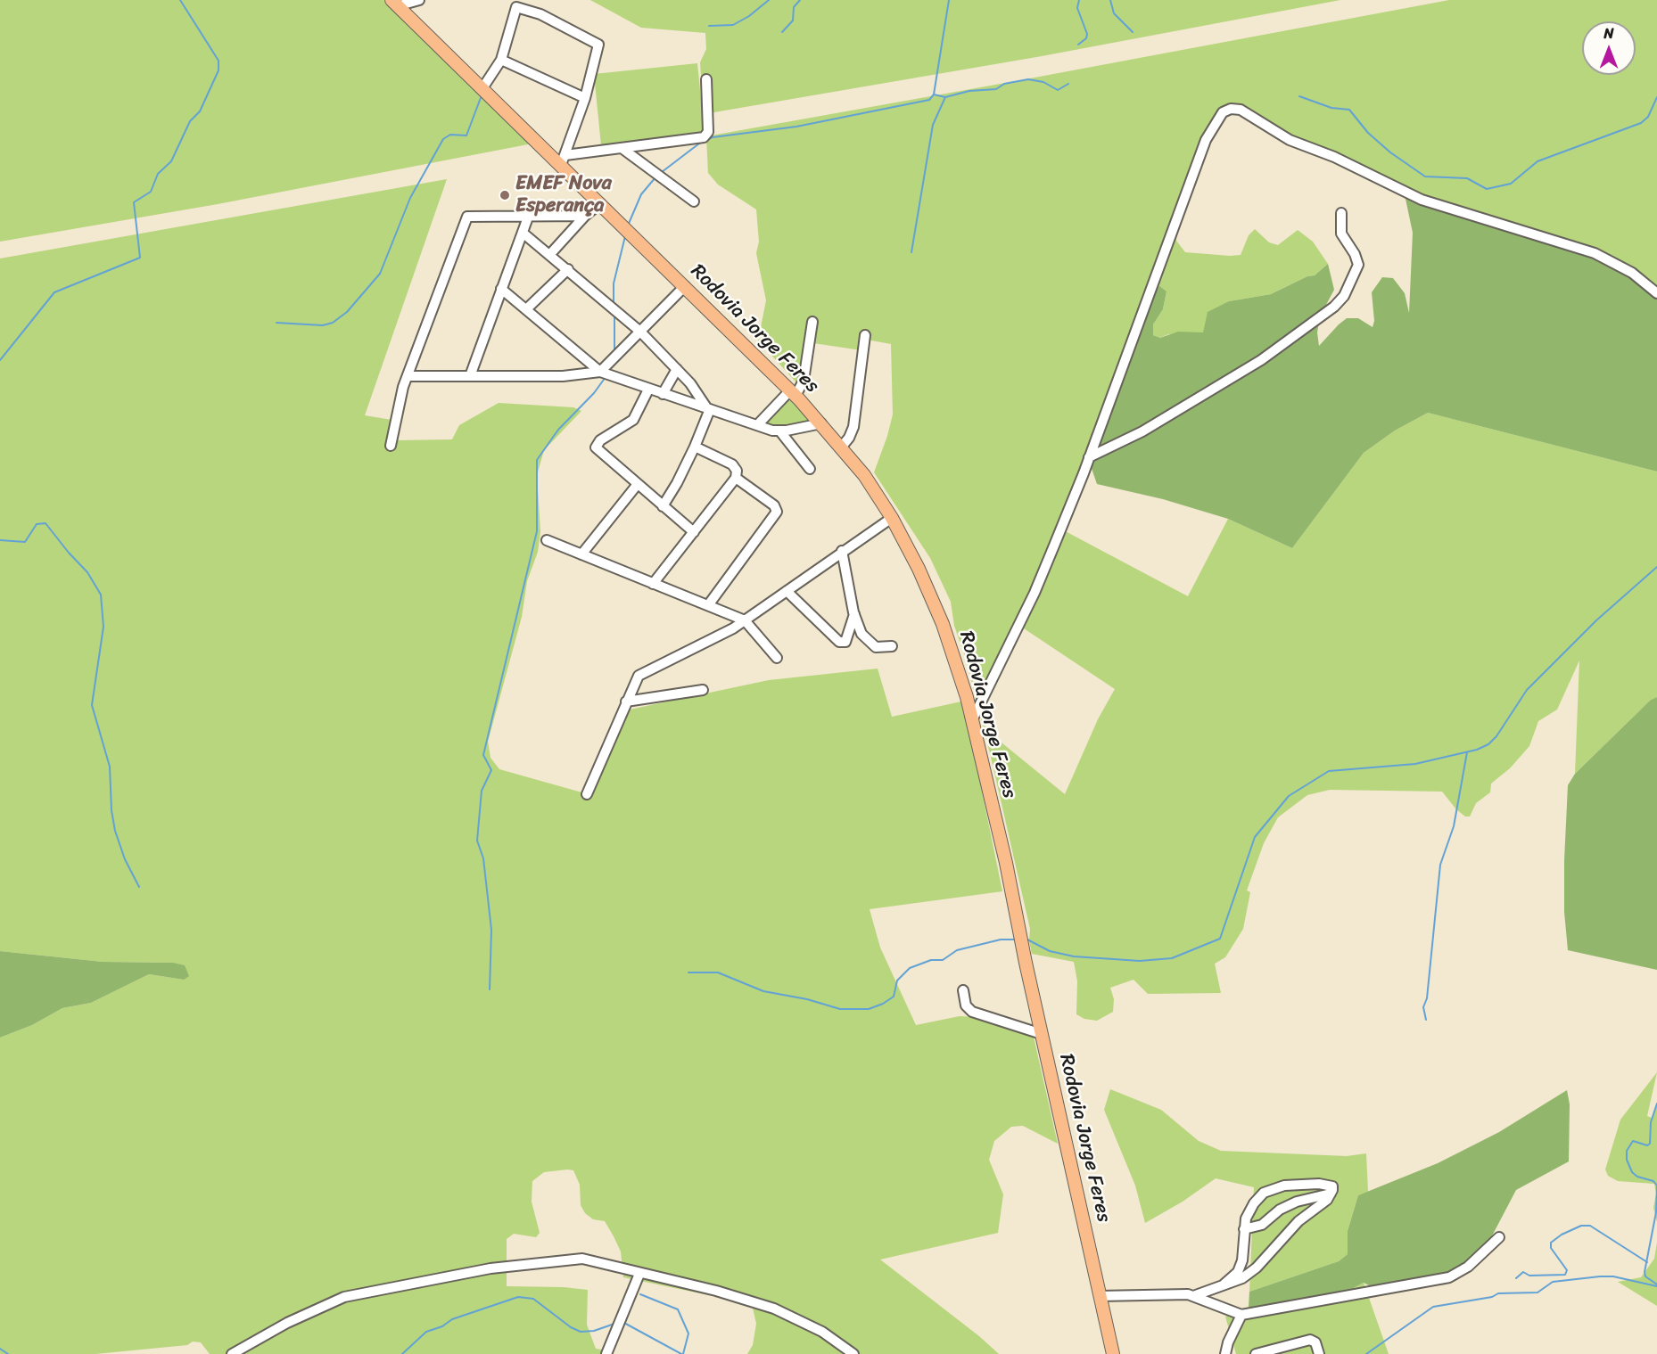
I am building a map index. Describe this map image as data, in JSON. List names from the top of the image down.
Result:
{
  "streets": {
    "main road": ["Rodovia Jorge Feres"]
  },
  "places": ["EMEF Nova Esperança"],
  "north": "top"
}
